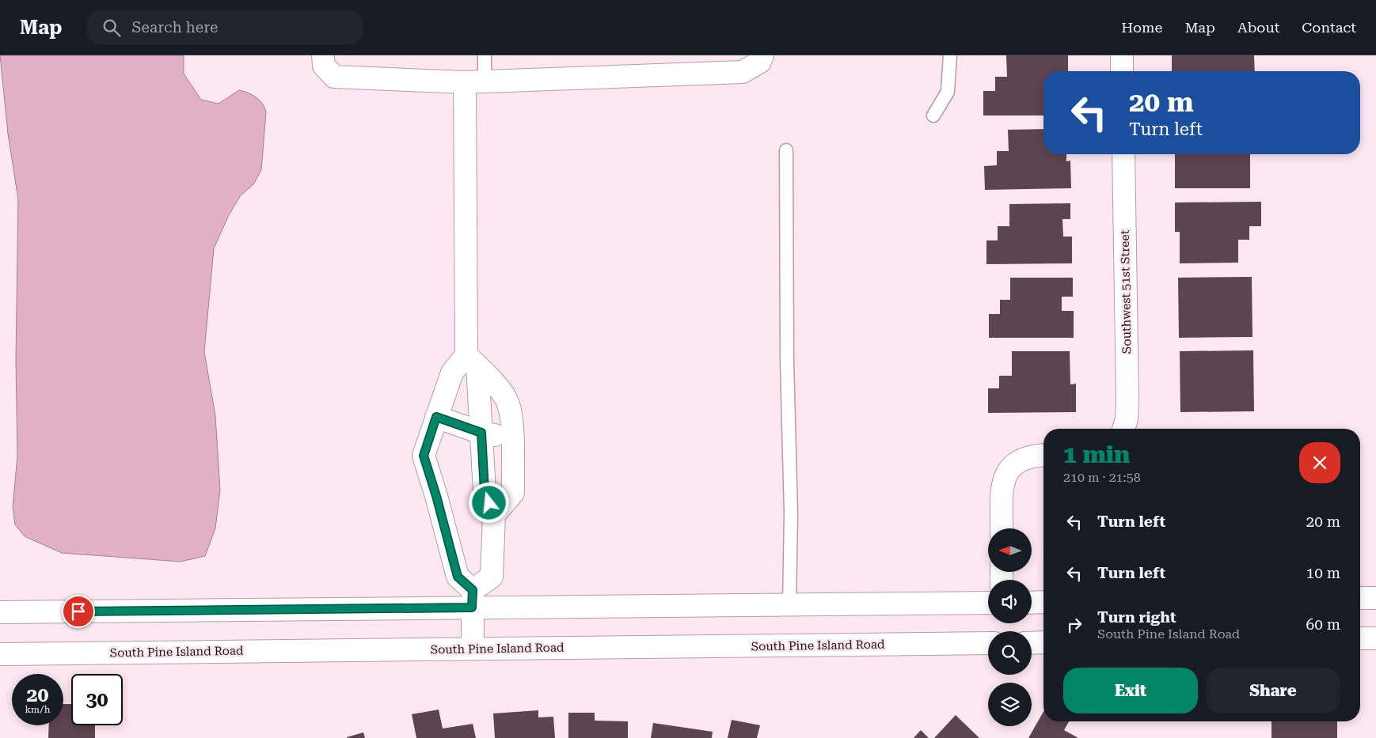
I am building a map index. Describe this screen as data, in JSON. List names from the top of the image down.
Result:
{
  "streets": {
    "main road": ["Southwest 51st Street", "South Pine Island Road"]
  },
  "north": "left",
  "page": {
    "header": "Map",
    "search": "Search here",
    "nav": [
      "Home",
      "Map",
      "About",
      "Contact"
    ],
    "turn": ["20 m", "Turn left"],
    "heading": ["1 min", "210 m · 21:58"],
    "list": [
      {
        "name": "Turn left",
        "value": "20 m"
      },
      {
        "name": "Turn left",
        "value": "10 m"
      },
      {
        "name": "Turn right",
        "note": "South Pine Island Road",
        "value": "60 m"
      }
    ],
    "buttons": ["Exit", "Share"],
    "speed": "20 km/h",
    "limit": "30"
  }
}
